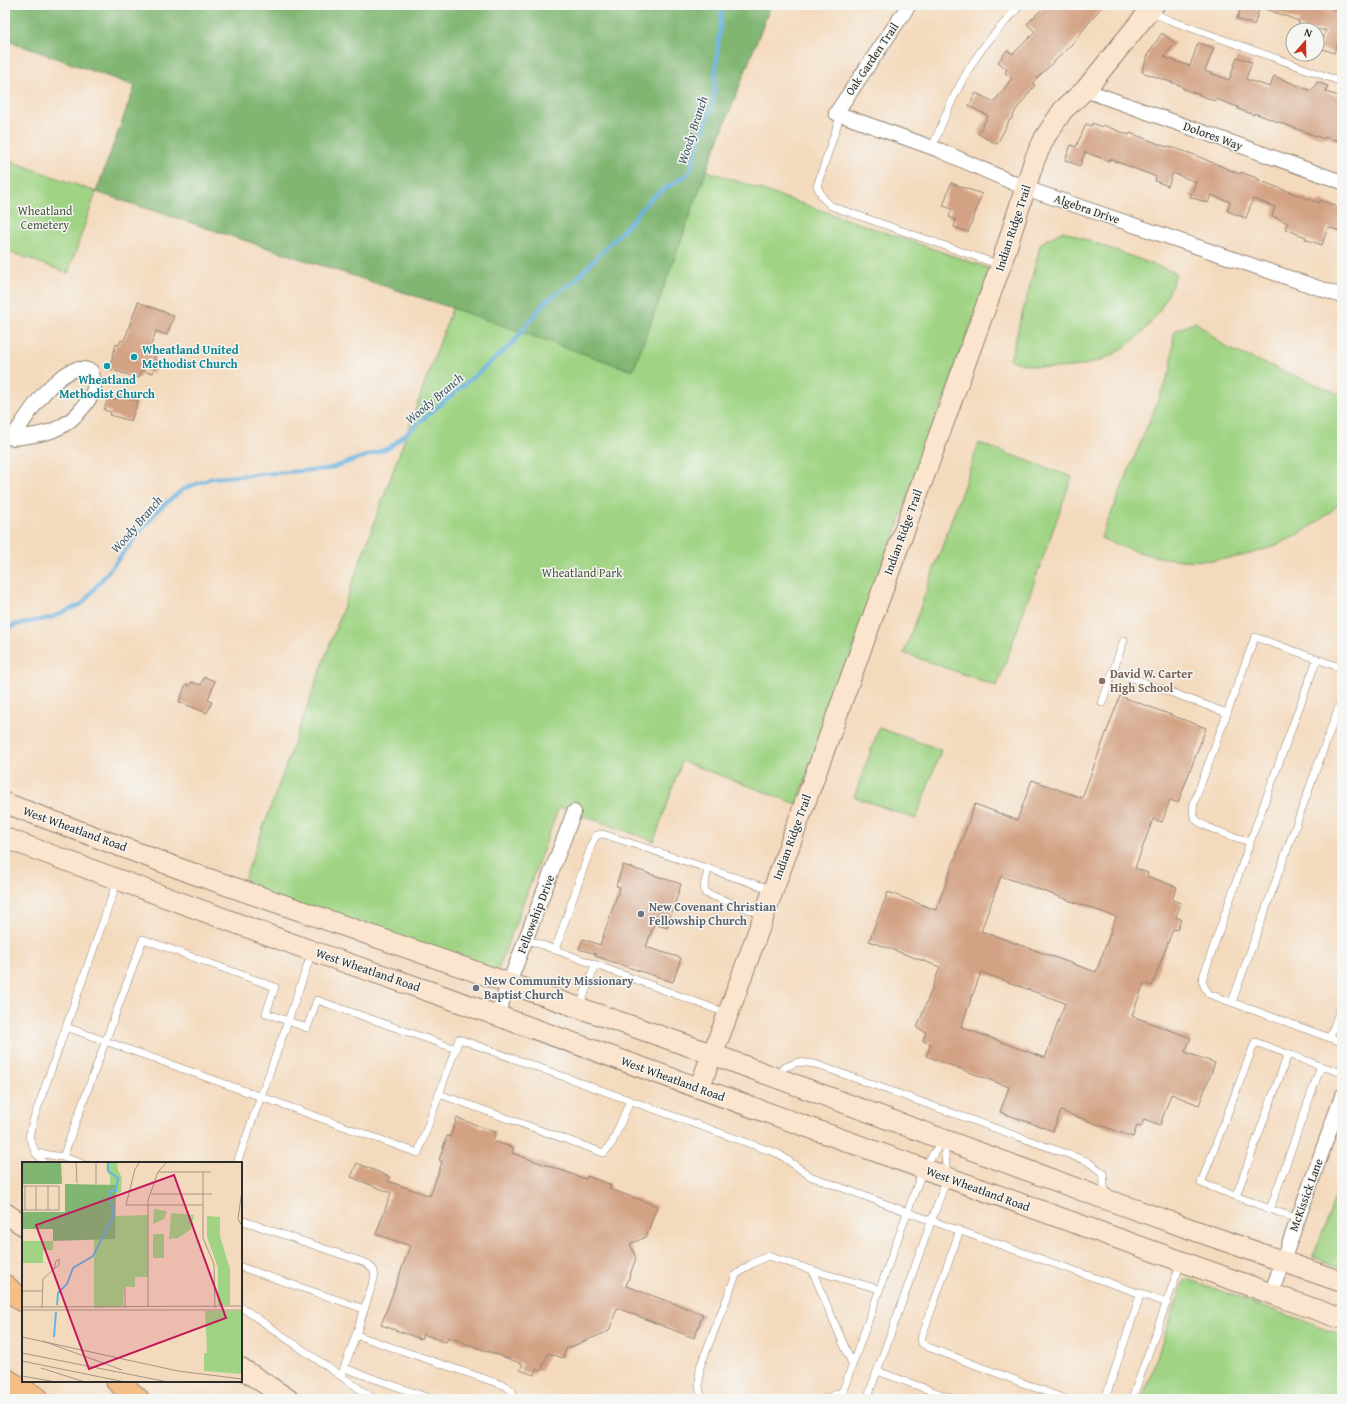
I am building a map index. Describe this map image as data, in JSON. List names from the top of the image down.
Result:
{
  "streets": {
    "main road": ["Indian Ridge Trail", "West Wheatland Road"],
    "street": [
      "Oak Garden Trail",
      "Dolores Way",
      "Algebra Drive",
      "Fellowship Drive",
      "McKissick Lane"
    ]
  },
  "crossings": [
    ["Oak Garden Trail", "Algebra Drive"],
    ["Dolores Way", "Indian Ridge Trail"],
    ["Algebra Drive", "Indian Ridge Trail"],
    ["Indian Ridge Trail", "West Wheatland Road"],
    ["West Wheatland Road", "Fellowship Drive"],
    ["West Wheatland Road", "McKissick Lane"]
  ],
  "water": ["Woody Branch"],
  "parks": ["Wheatland Cemetery", "Wheatland Park"],
  "places": [
    "Wheatland United Methodist Church",
    "Wheatland Methodist Church",
    "David W. Carter High School",
    "New Covenant Christian Fellowship Church",
    "New Community Missionary Baptist Church"
  ],
  "north": "top"
}
